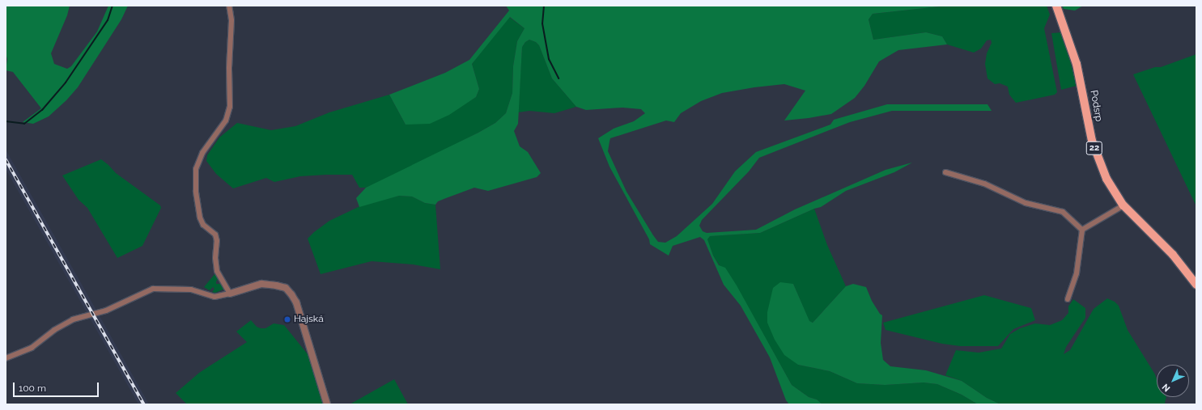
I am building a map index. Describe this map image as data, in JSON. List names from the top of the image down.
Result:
{
  "streets": {
    "main road": ["Podsrp", "22"]
  },
  "places": ["Hajská"],
  "scale_bar": "100 m",
  "north": "bottom left"
}
